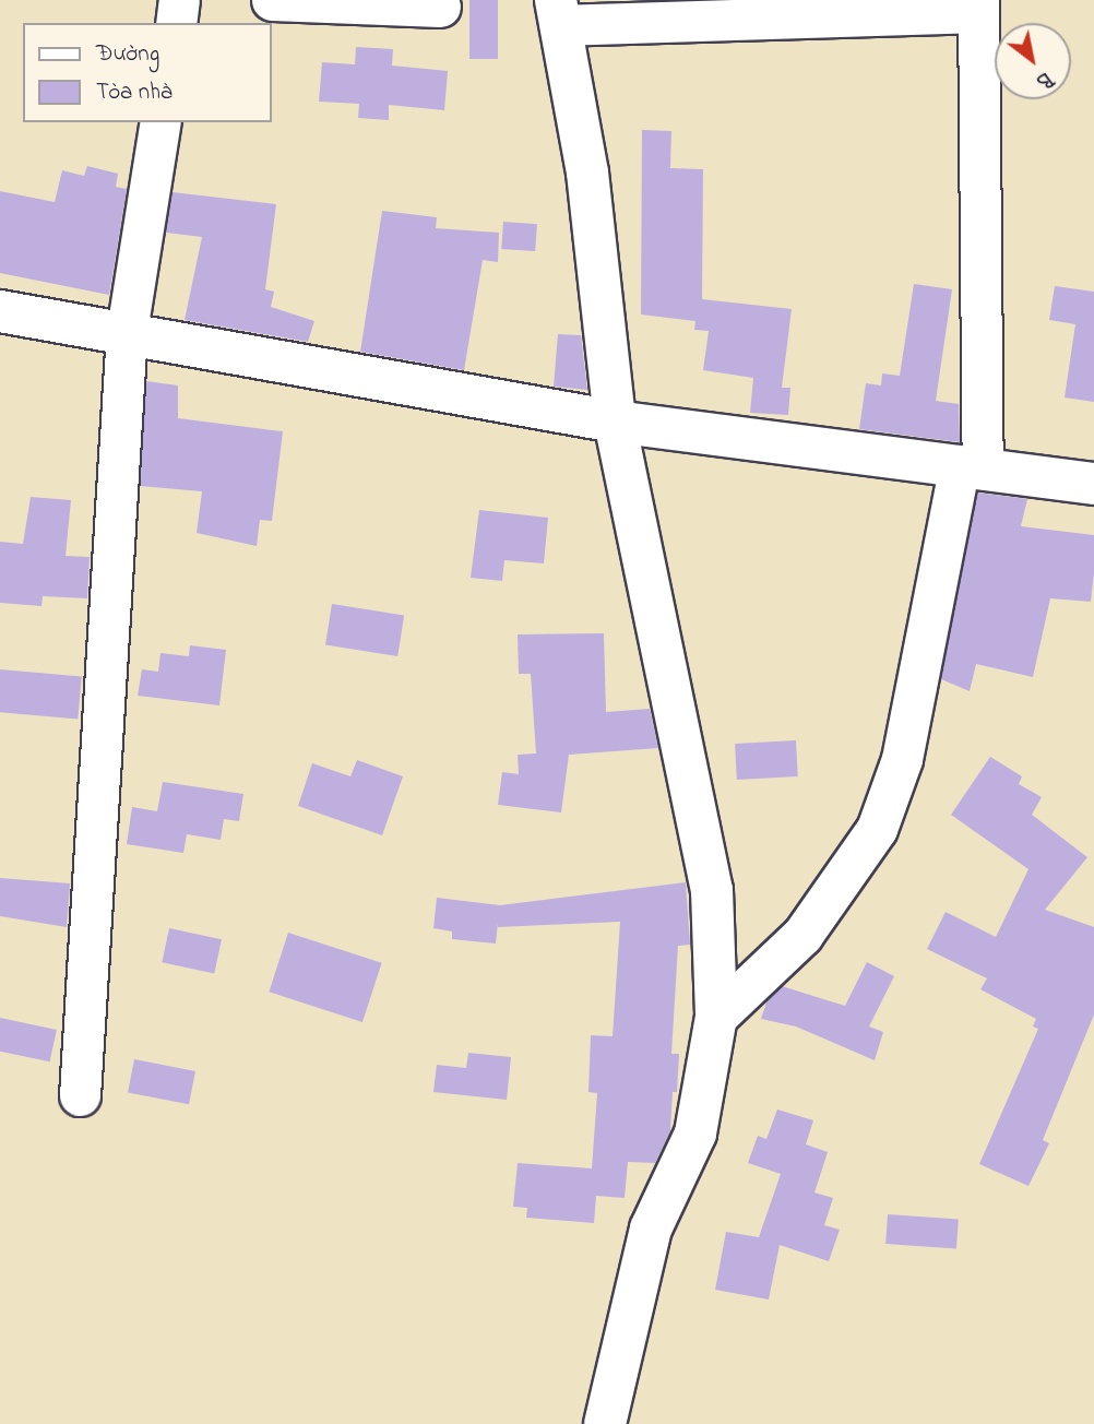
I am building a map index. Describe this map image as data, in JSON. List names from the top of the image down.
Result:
{
  "legend": ["Đường", "Tòa nhà"],
  "north": "bottom right"
}
